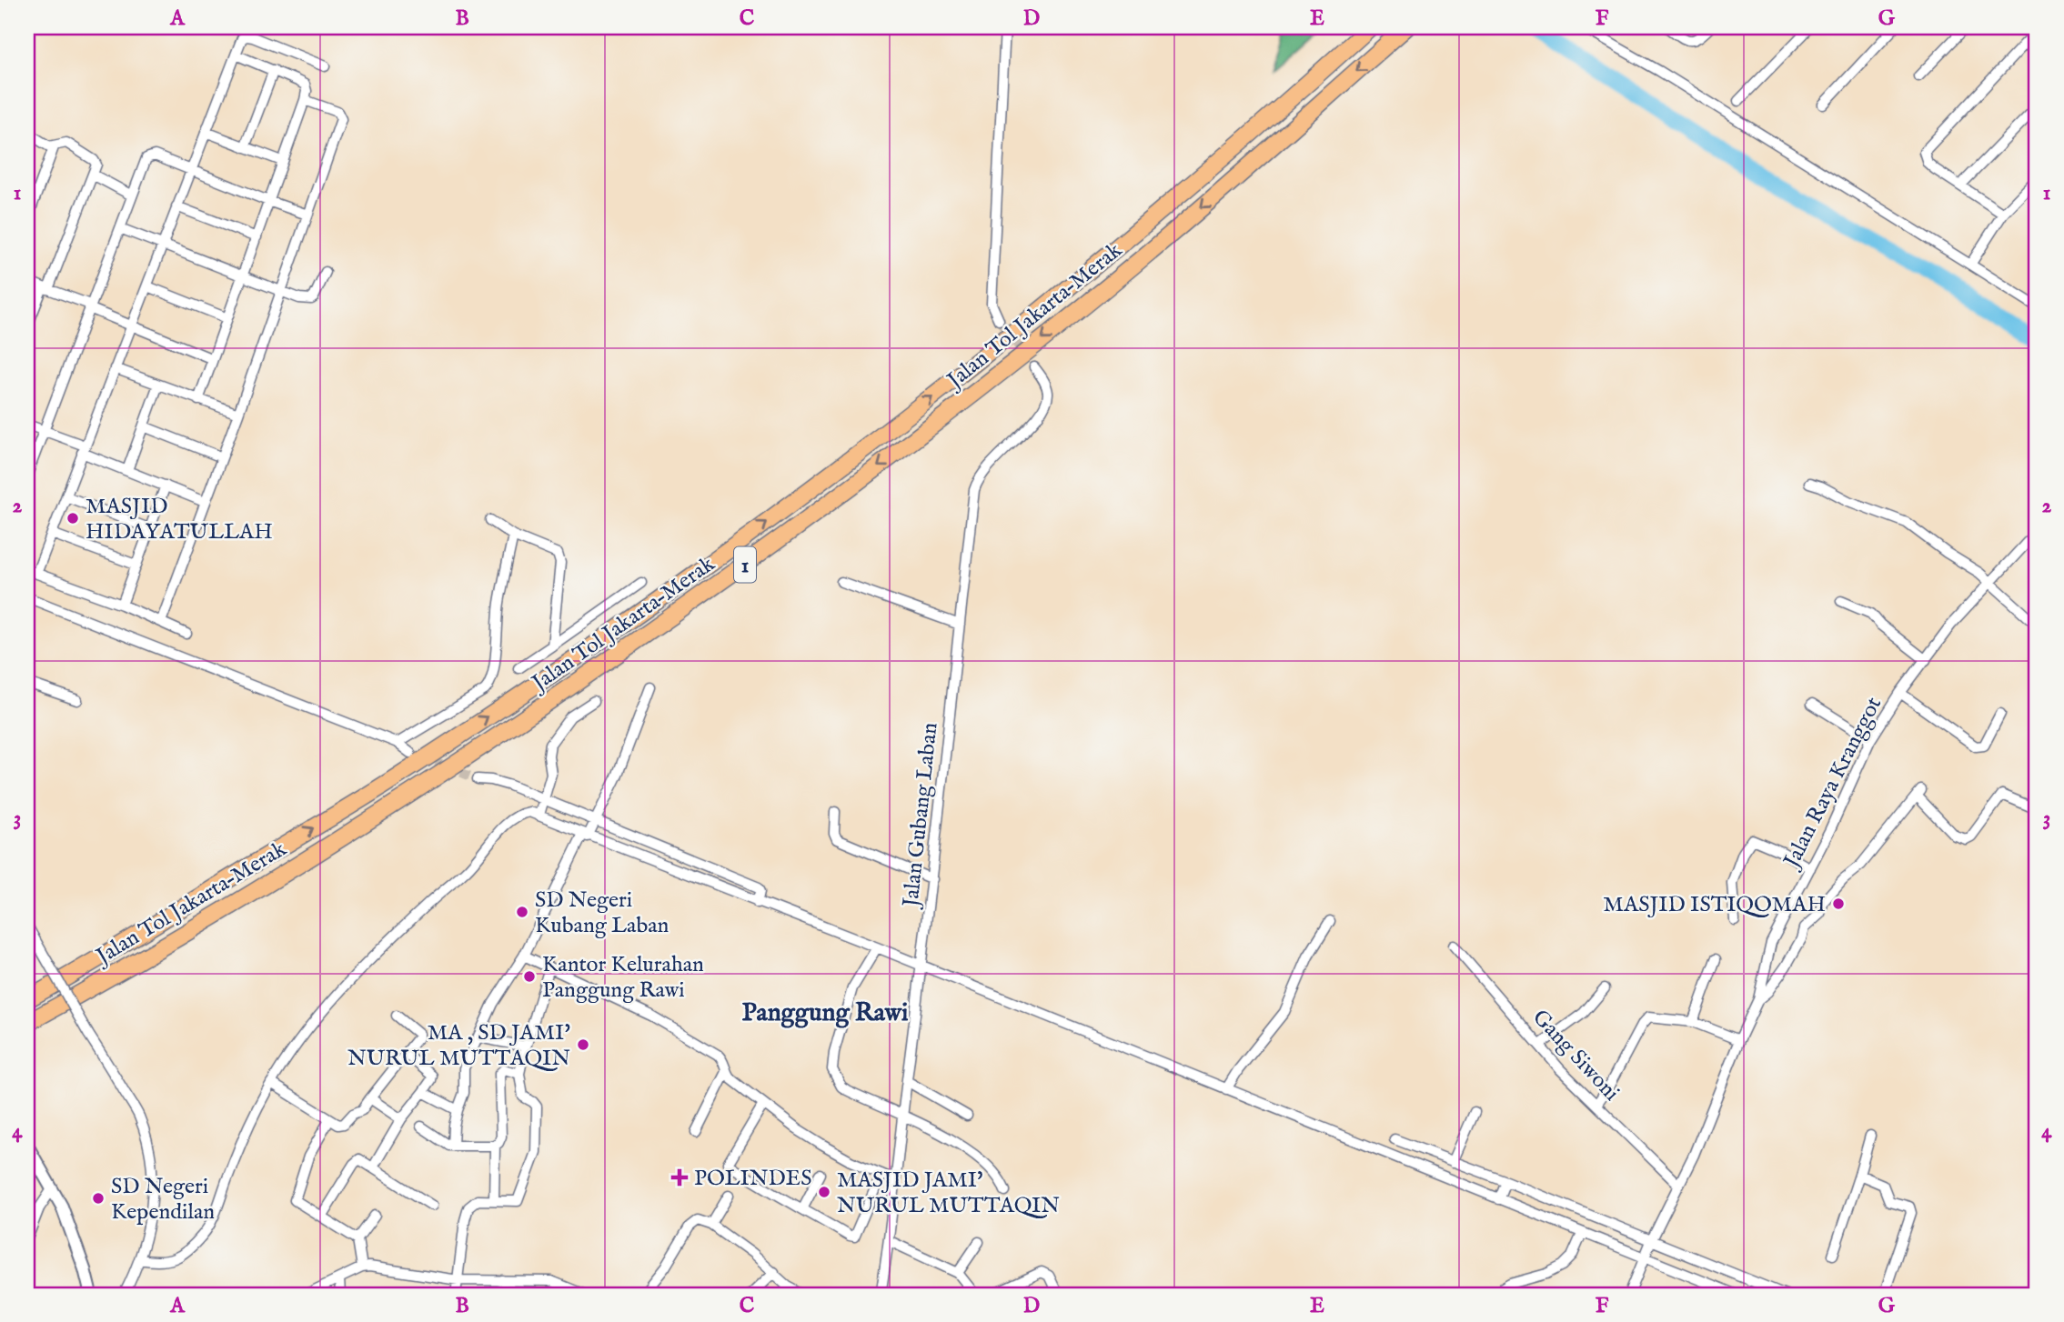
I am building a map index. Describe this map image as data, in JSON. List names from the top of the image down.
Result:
{
  "streets": {
    "highway": ["Jalan Tol Jakarta–Merak", "1"],
    "street": ["Jalan Raya Kranggot", "Jalan Gubang Laban", "Gang Siwoni"]
  },
  "crossings": [
    ["Jalan Raya Kranggot", "Gang Siwoni"]
  ],
  "districts": ["Panggung Rawi"],
  "places": {
    "other": [
      "MASJID HIDAYATULLAH",
      "MASJID ISTIQOMAH",
      "SD Negeri Kubang Laban",
      "Kantor Kelurahan Panggung Rawi",
      "MA , SD JAMI' NURUL MUTTAQIN",
      "MASJID JAMI' NURUL MUTTAQIN",
      "SD Negeri Kependilan"
    ],
    "health": ["POLINDES"]
  },
  "grid": {
    "columns": [
      "A",
      "B",
      "C",
      "D",
      "E",
      "F",
      "G"
    ],
    "rows": [
      "1",
      "2",
      "3",
      "4"
    ]
  }
}
